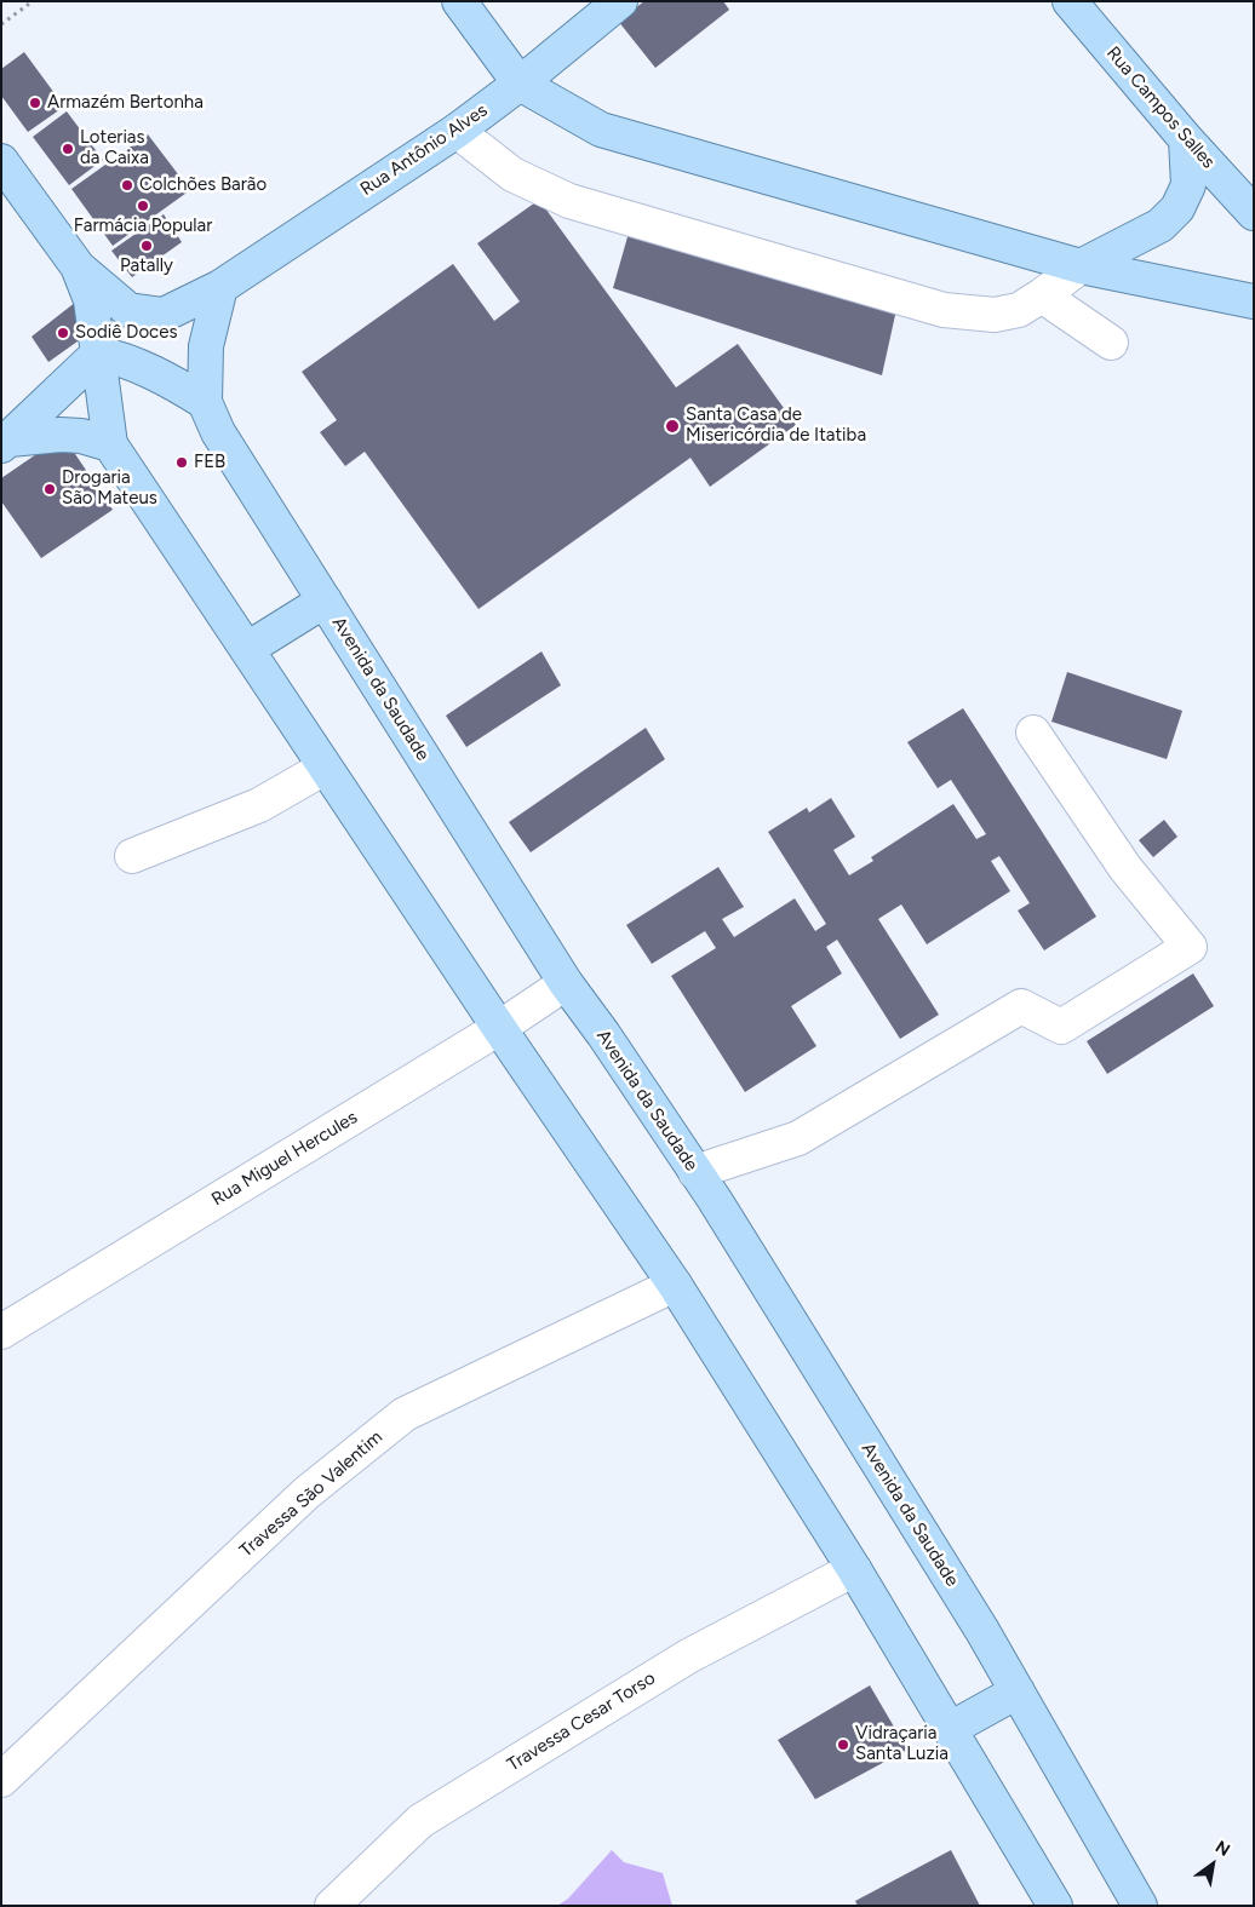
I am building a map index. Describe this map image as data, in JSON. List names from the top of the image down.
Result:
{
  "streets": {
    "main road": ["Rua Campos Salles", "Rua Antônio Alves", "Avenida da Saudade"],
    "street": ["Rua Miguel Hercules", "Travessa São Valentim", "Travessa Cesar Torso"]
  },
  "crossings": [
    ["Rua Antônio Alves", "Avenida da Saudade"],
    ["Avenida da Saudade", "Rua Miguel Hercules"]
  ],
  "places": [
    "Armazém Bertonha",
    "Loterias da Caixa",
    "Colchões Barão",
    "Farmácia Popular",
    "Patally",
    "Sodiê Doces",
    "Santa Casa de Misericórdia de Itatiba",
    "FEB",
    "Drogaria São Mateus",
    "Vidraçaria Santa Luzia"
  ],
  "north": "top right"
}
